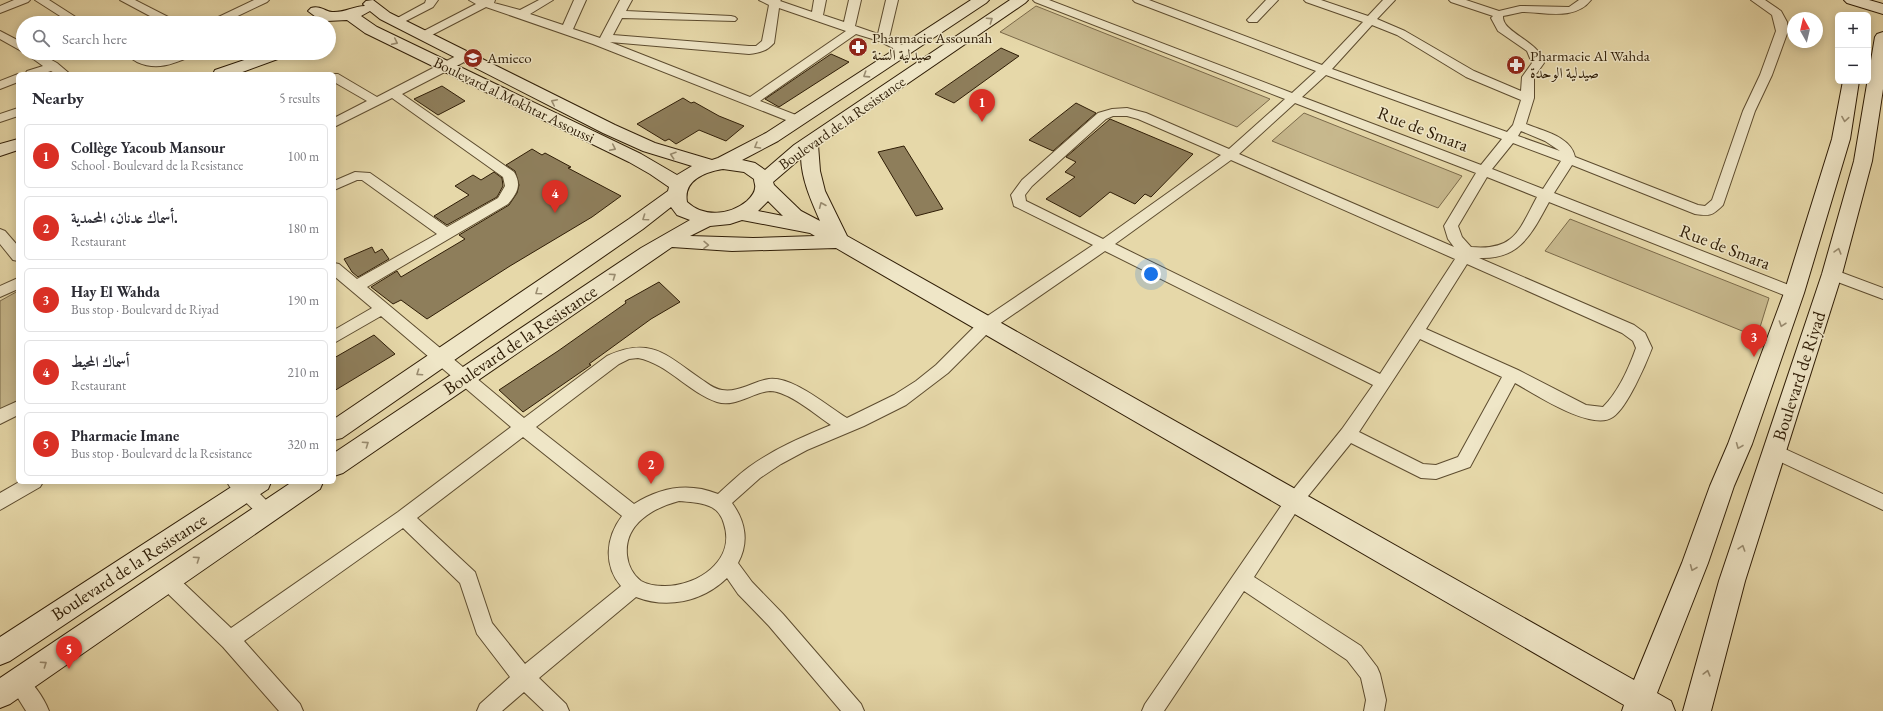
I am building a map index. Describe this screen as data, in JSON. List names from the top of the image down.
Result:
{
  "streets": {
    "main road": ["Boulevard al Mokhtar Assoussi", "Boulevard de la Resistance", "Boulevard de Riyad"],
    "street": ["Rue de Smara"]
  },
  "crossings": [
    ["Boulevard al Mokhtar Assoussi", "Boulevard de la Resistance"],
    ["Rue de Smara", "Boulevard de Riyad"]
  ],
  "places": {
    "pharmacy": ["Pharmacie Assounah صيدلية السنة", "Pharmacie Al Wahda صيدلية الوحدة"],
    "school or university": ["Amieco"]
  },
  "north": "top",
  "page": {
    "map_buttons": ["+", "−"],
    "search": "Search here",
    "heading": ["Nearby", "5 results"],
    "pins": [
      "1",
      "4",
      "3",
      "2",
      "5"
    ],
    "list": [
      {
        "mark": "1",
        "name": "Collège Yacoub Mansour",
        "note": "School · Boulevard de la Resistance",
        "value": "100 m"
      },
      {
        "mark": "2",
        "name": "أسماك عدنان، المحمدية.",
        "note": "Restaurant",
        "value": "180 m"
      },
      {
        "mark": "3",
        "name": "Hay El Wahda",
        "note": "Bus stop · Boulevard de Riyad",
        "value": "190 m"
      },
      {
        "mark": "4",
        "name": "أسماك المحيط",
        "note": "Restaurant",
        "value": "210 m"
      },
      {
        "mark": "5",
        "name": "Pharmacie Imane",
        "note": "Bus stop · Boulevard de la Resistance",
        "value": "320 m"
      }
    ]
  }
}
